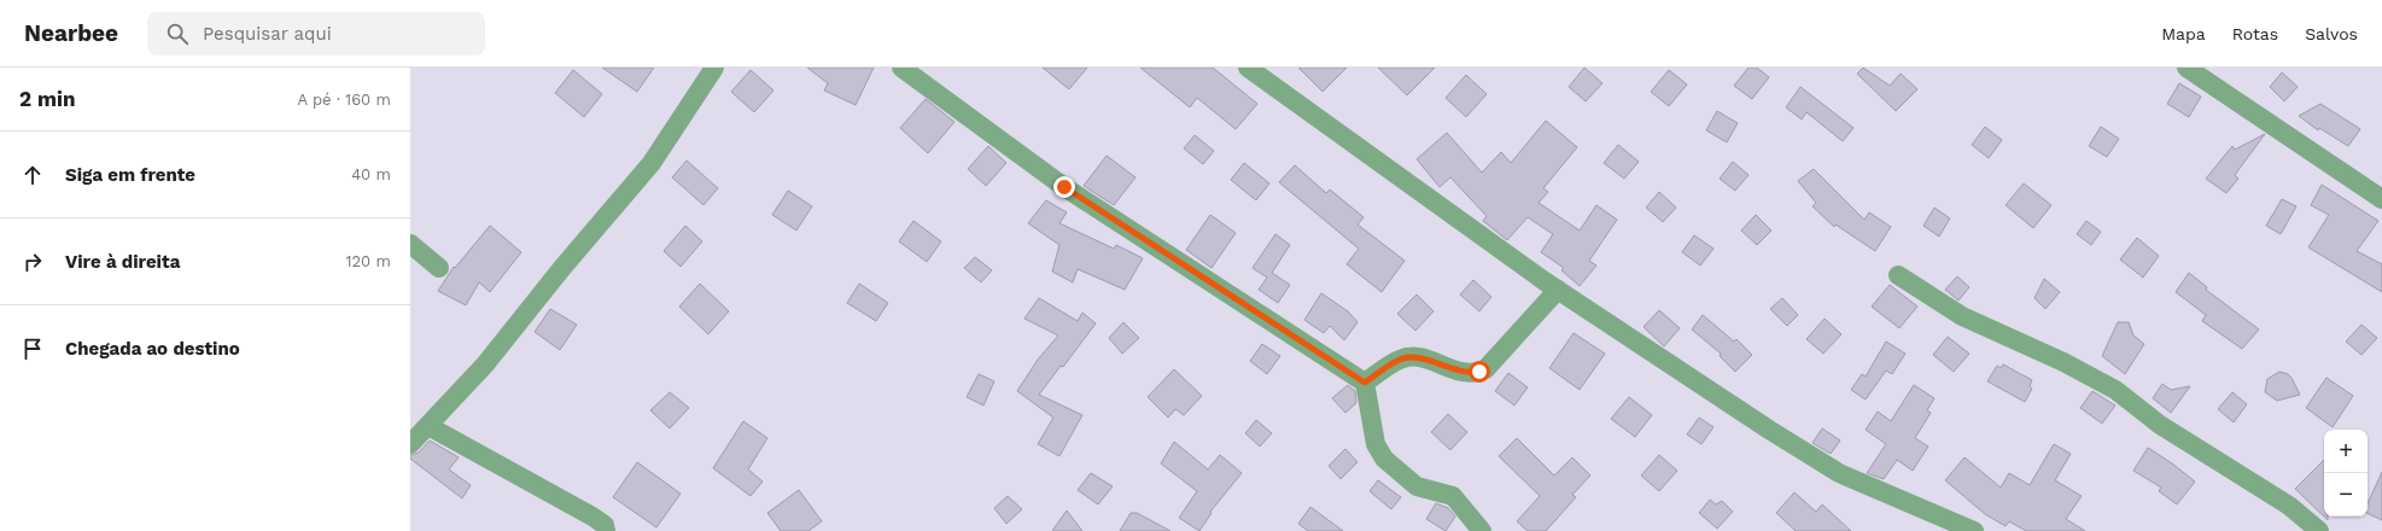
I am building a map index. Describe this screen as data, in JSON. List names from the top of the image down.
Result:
{
  "page": {
    "header": "Nearbee",
    "search": "Pesquisar aqui",
    "nav": ["Mapa", "Rotas", "Salvos"],
    "heading": ["2 min", "A pé · 160 m"],
    "list": [
      ["Siga em frente", "40 m"],
      ["Vire à direita", "120 m"],
      "Chegada ao destino"
    ],
    "map_buttons": ["+", "−"]
  }
}
